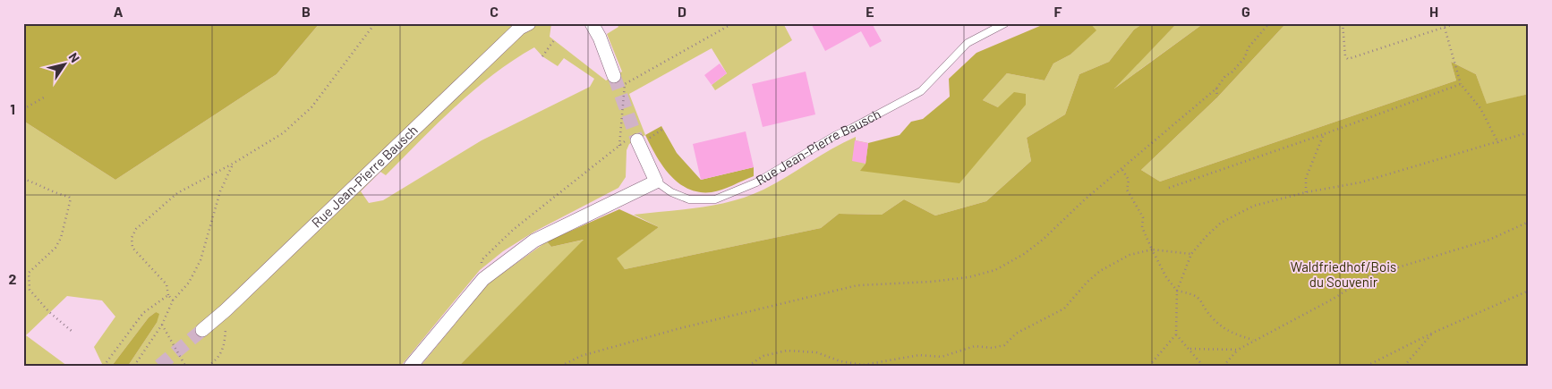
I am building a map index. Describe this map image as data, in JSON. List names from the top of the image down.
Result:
{
  "streets": {
    "street": ["Rue Jean-Pierre Bausch"]
  },
  "parks": ["Waldfriedhof/Bois du Souvenir"],
  "north": "top right",
  "grid": {
    "columns": [
      "A",
      "B",
      "C",
      "D",
      "E",
      "F",
      "G",
      "H"
    ],
    "rows": ["1", "2"]
  }
}
